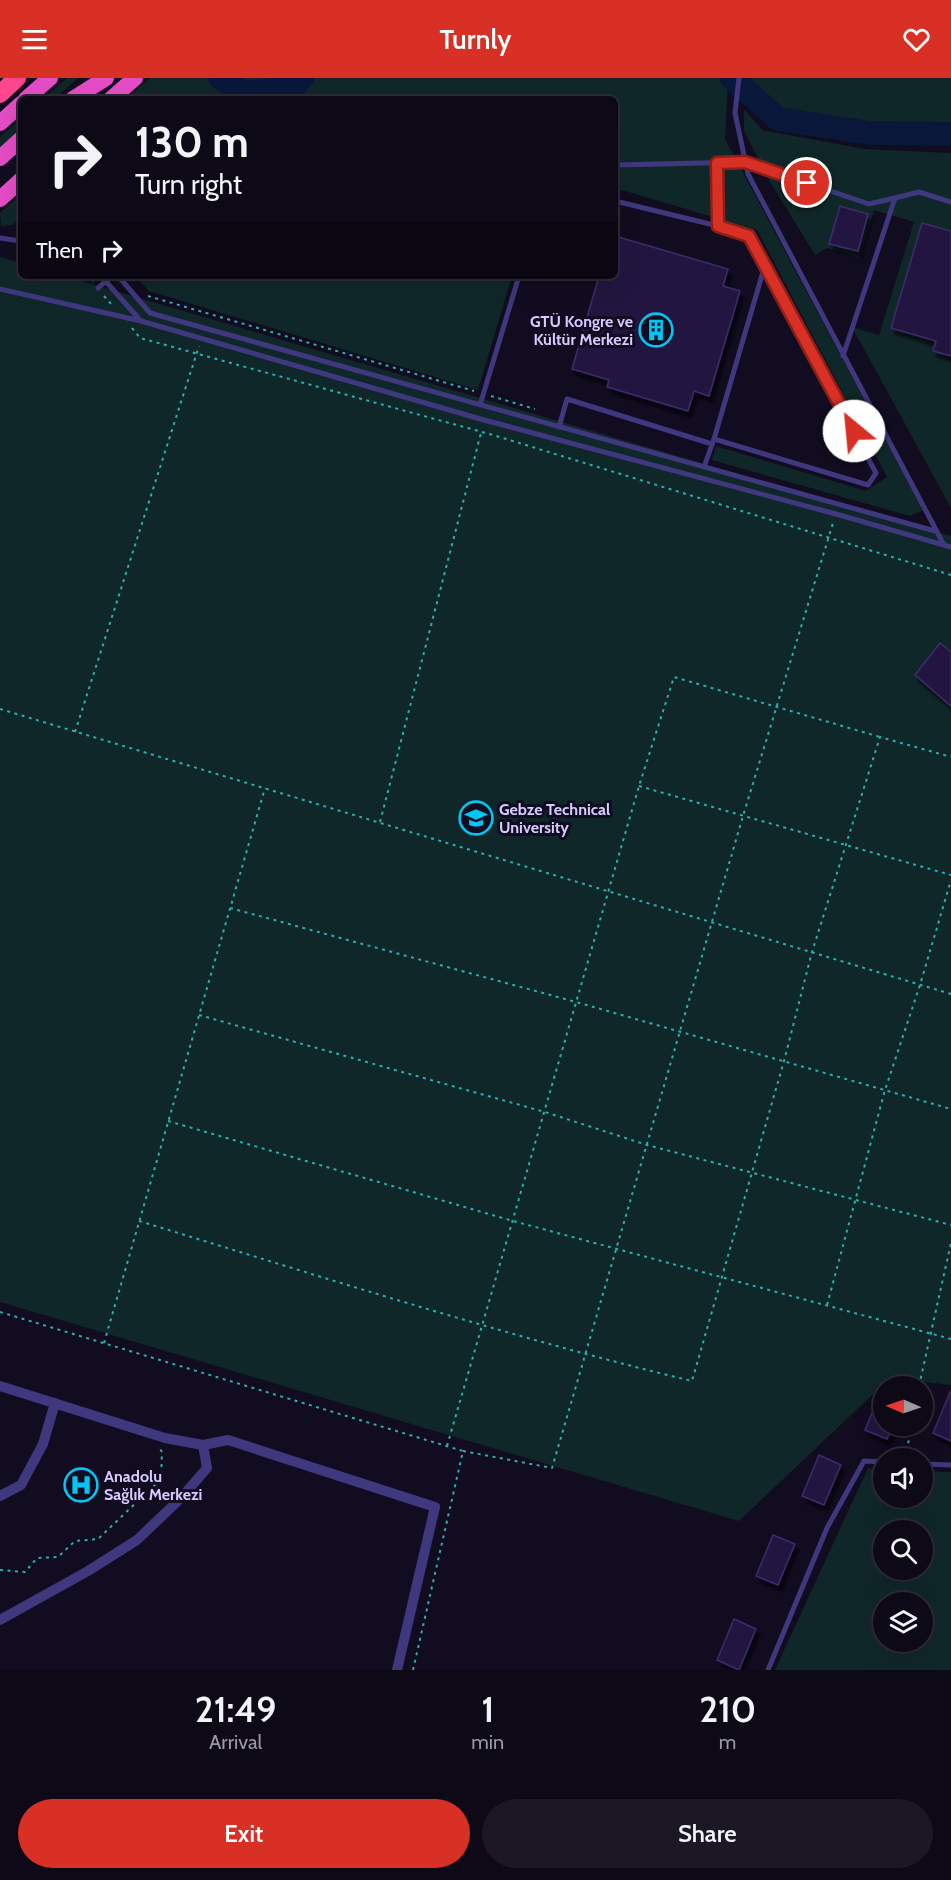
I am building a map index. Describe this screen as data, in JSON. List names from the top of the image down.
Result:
{
  "places": {
    "building": ["GTÜ Kongre ve Kültür Merkezi"],
    "school or university": ["Gebze Technical University"],
    "hospital": ["Anadolu Sağlık Merkezi"]
  },
  "north": "left",
  "page": {
    "header": "Turnly",
    "turn": ["130 m", "Turn right"],
    "then": "Then",
    "eta": [
      "21:49",
      "Arrival",
      "1",
      "min",
      "210",
      "m"
    ],
    "buttons": ["Exit", "Share"]
  }
}
